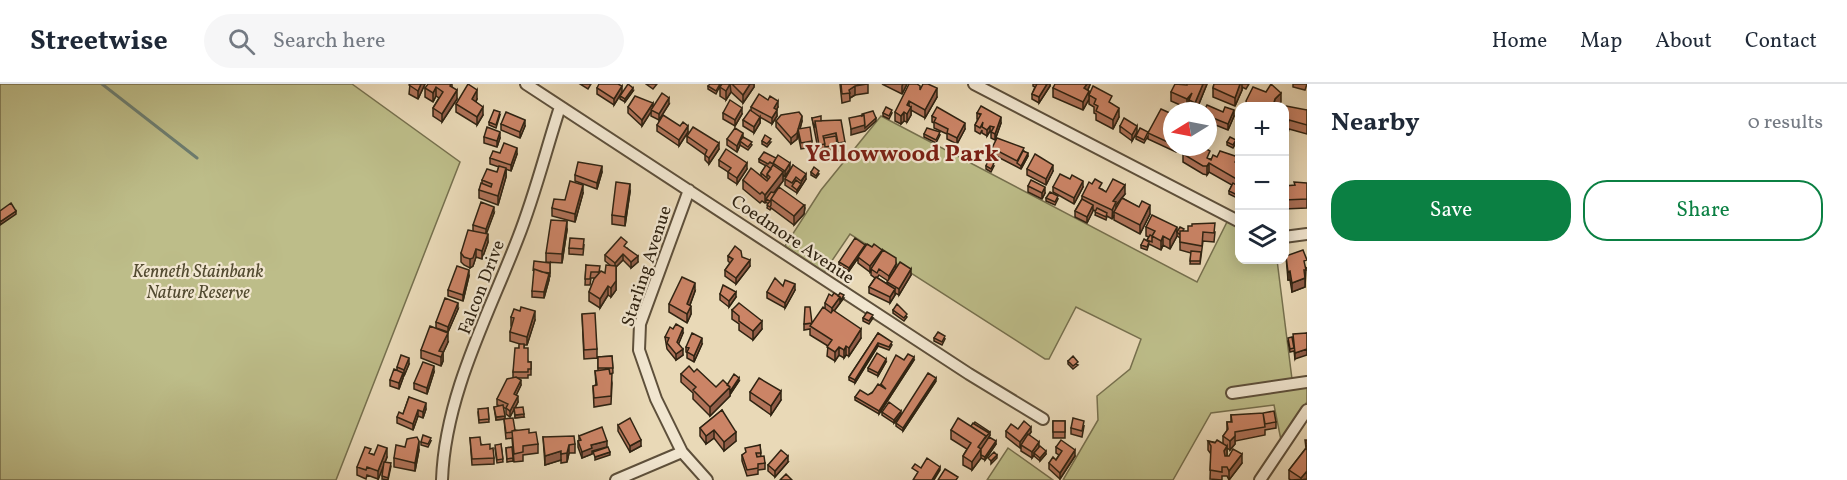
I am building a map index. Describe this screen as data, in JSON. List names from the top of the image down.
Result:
{
  "streets": {
    "street": ["Coedmore Avenue", "Starling Avenue", "Falcon Drive"]
  },
  "crossings": [
    ["Coedmore Avenue", "Starling Avenue"],
    ["Coedmore Avenue", "Falcon Drive"]
  ],
  "districts": ["Yellowwood Park"],
  "parks": ["Kenneth Stainbank Nature Reserve"],
  "north": "left",
  "page": {
    "header": "Streetwise",
    "search": "Search here",
    "nav": [
      "Home",
      "Map",
      "About",
      "Contact"
    ],
    "heading": ["Nearby", "0 results"],
    "map_buttons": ["+", "−"],
    "buttons": ["Save", "Share"]
  }
}
